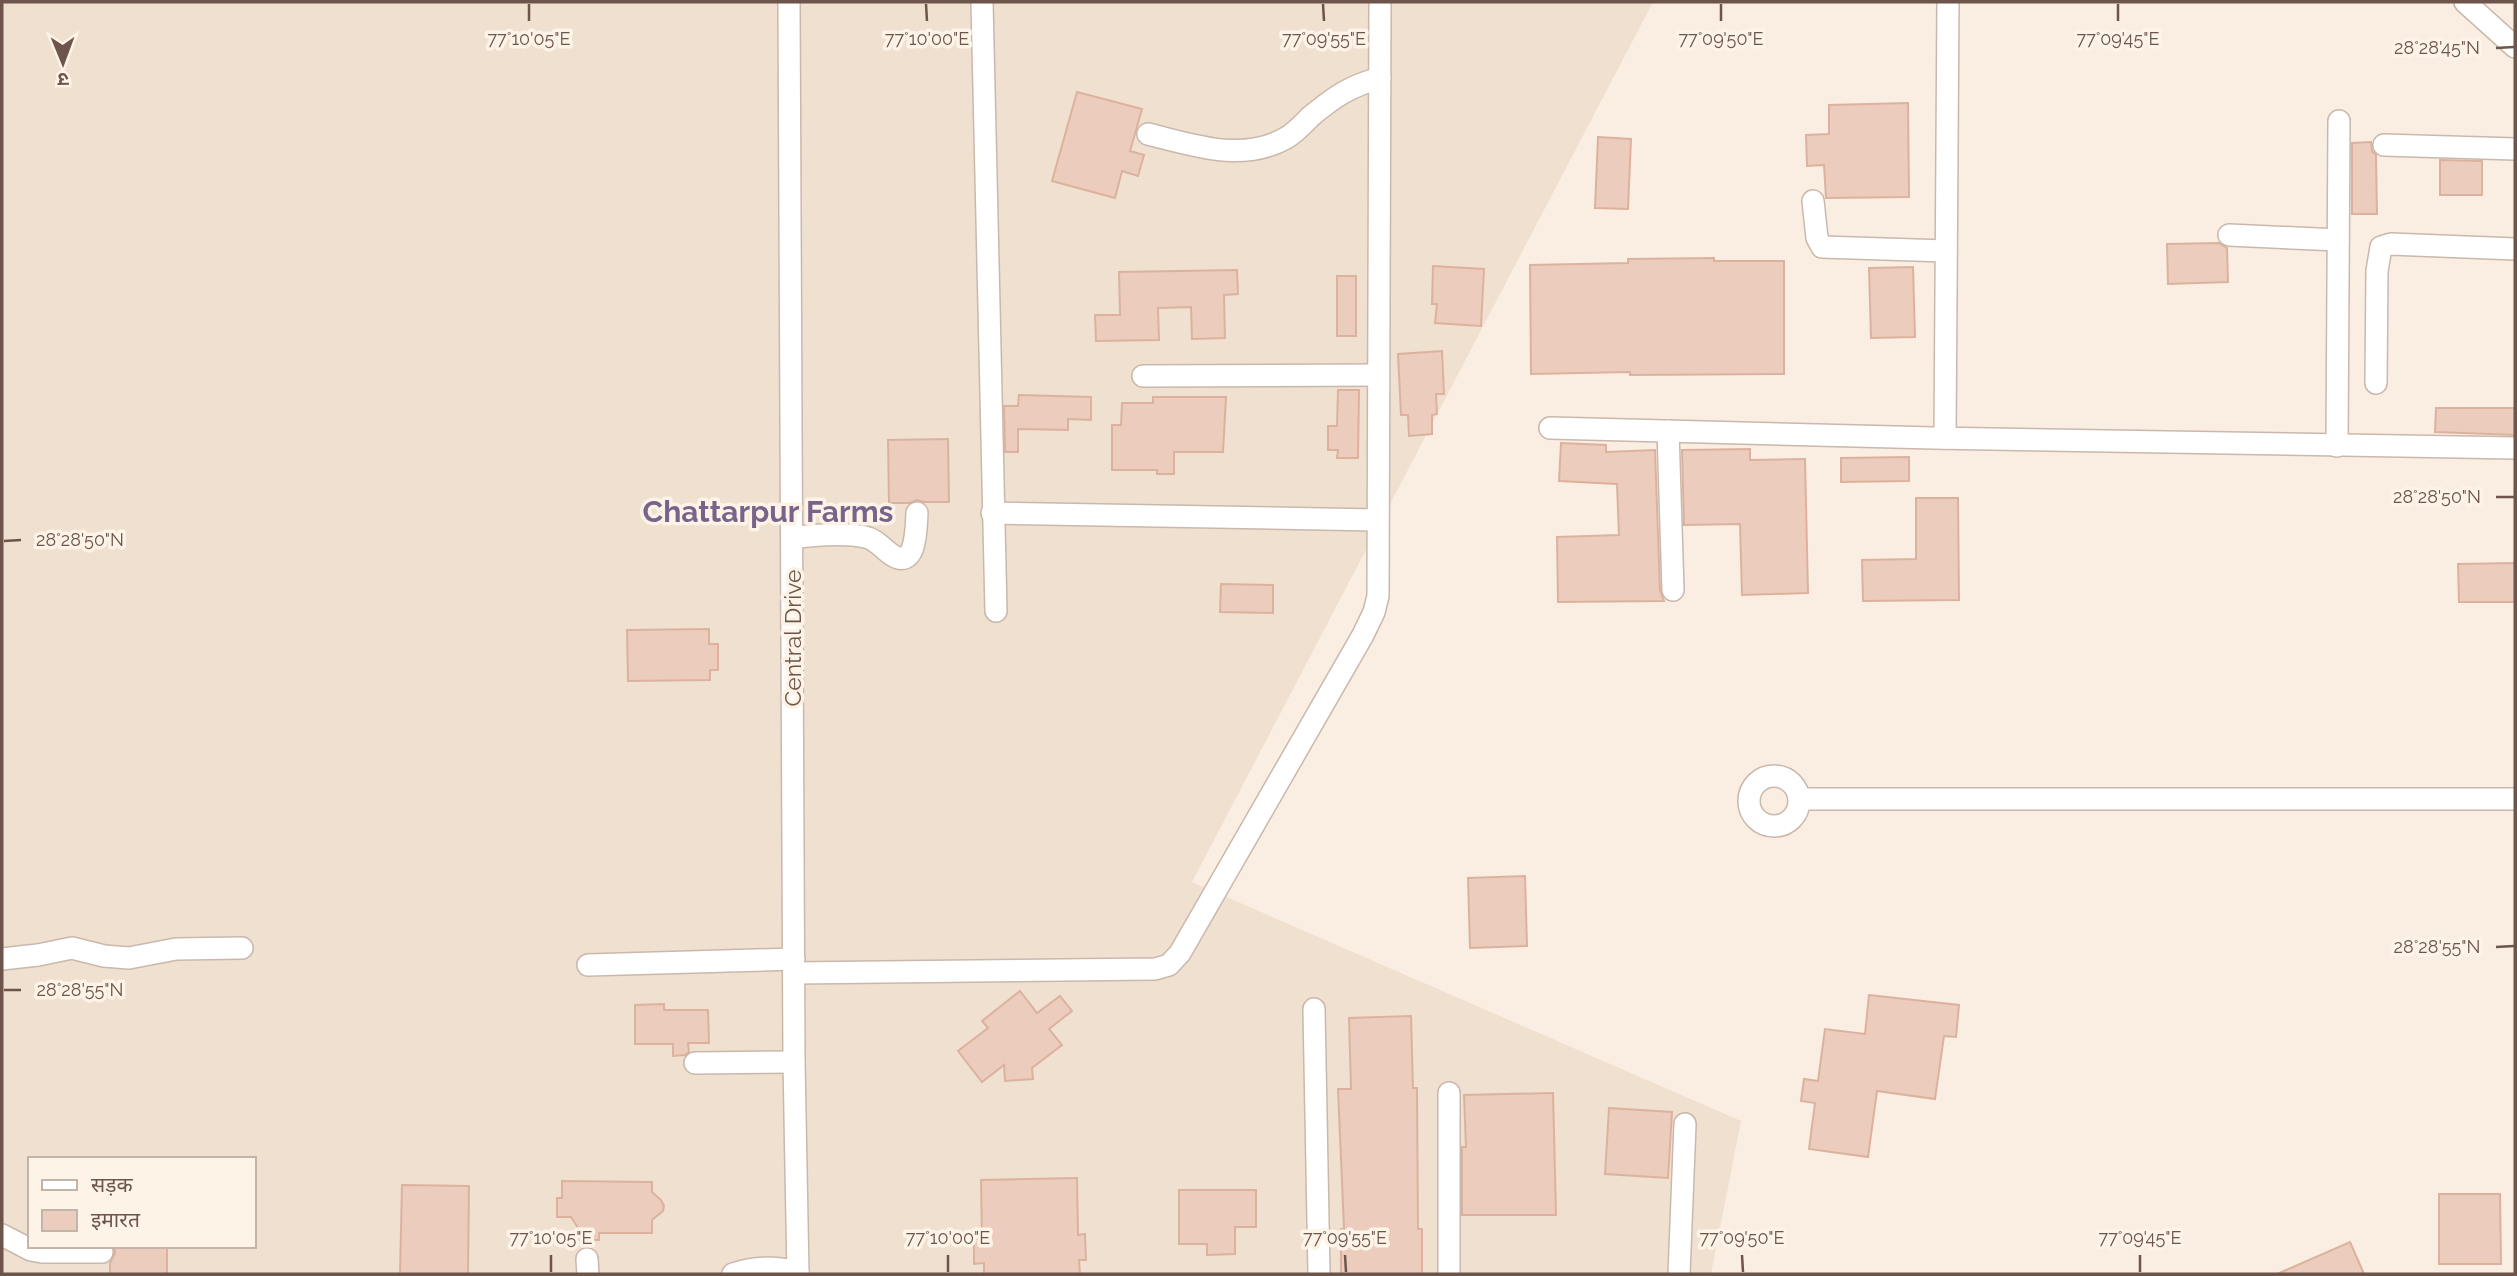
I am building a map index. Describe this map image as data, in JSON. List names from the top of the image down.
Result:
{
  "streets": {
    "street": ["Central Drive"]
  },
  "districts": ["Chattarpur Farms"],
  "legend": ["सड़क", "इमारत"],
  "north": "bottom",
  "coordinates": [
    "77°10'05\"E",
    "77°10'00\"E",
    "77°09'55\"E",
    "77°09'50\"E",
    "77°09'45\"E",
    "28°28'45\"N",
    "28°28'50\"N",
    "28°28'55\"N"
  ]
}
